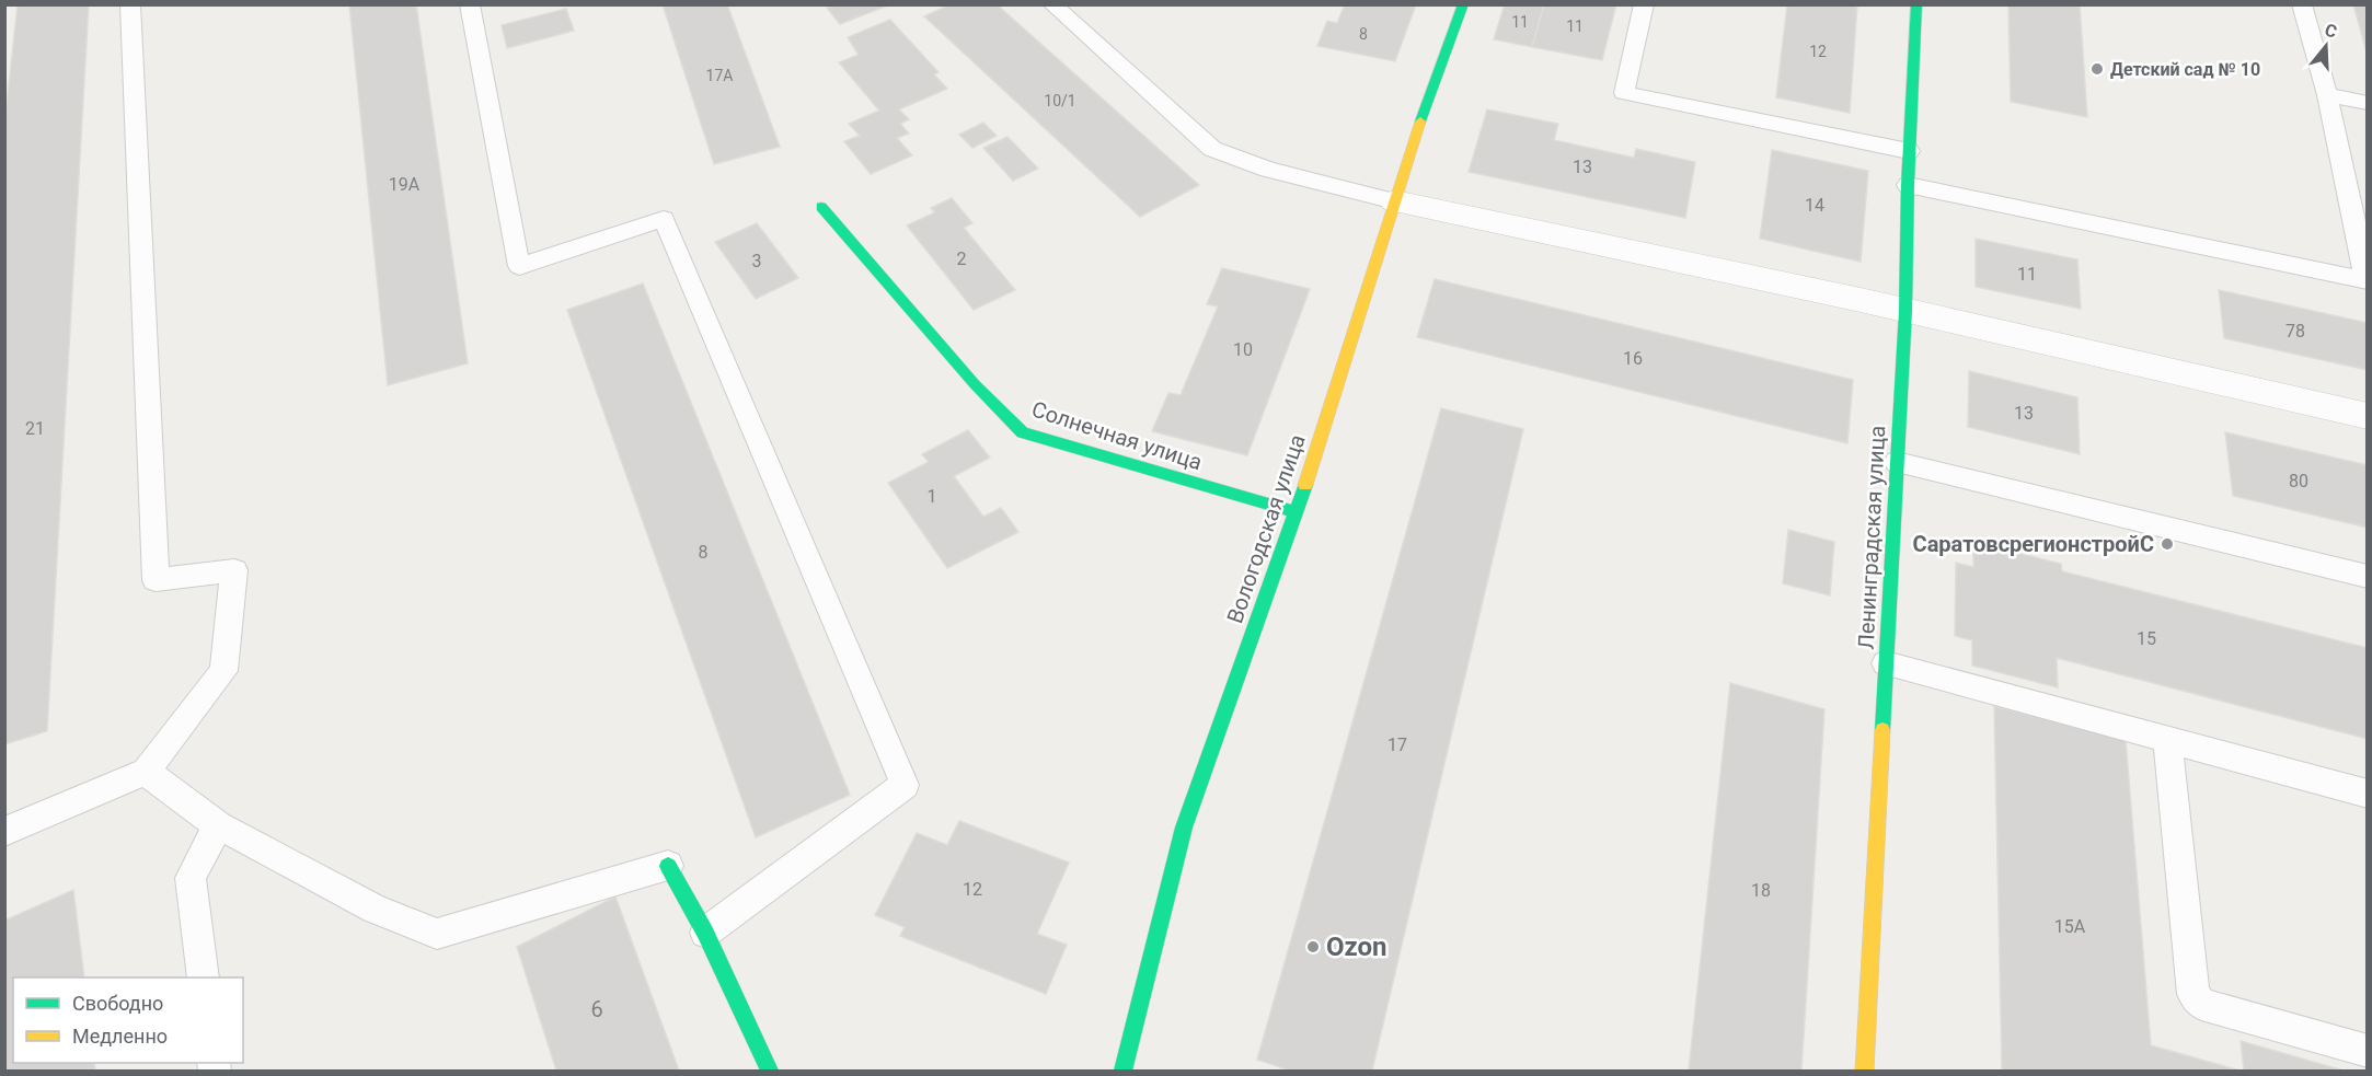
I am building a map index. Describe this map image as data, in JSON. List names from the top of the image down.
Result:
{
  "streets": {
    "street": ["Солнечная улица", "Вологодская улица", "Ленинградская улица"]
  },
  "crossings": [
    ["Солнечная улица", "Вологодская улица"]
  ],
  "places": ["Детский сад № 10", "СаратовсрегионстройС", "Ozon"],
  "house_numbers": [
    "11",
    "11",
    "8",
    "12",
    "17А",
    "10/1",
    "13",
    "19А",
    "14",
    "2",
    "3",
    "11",
    "78",
    "10",
    "16",
    "13",
    "21",
    "80",
    "1",
    "8",
    "15",
    "17",
    "12",
    "18",
    "15А",
    "6"
  ],
  "legend": ["Свободно", "Медленно"],
  "north": "top"
}
